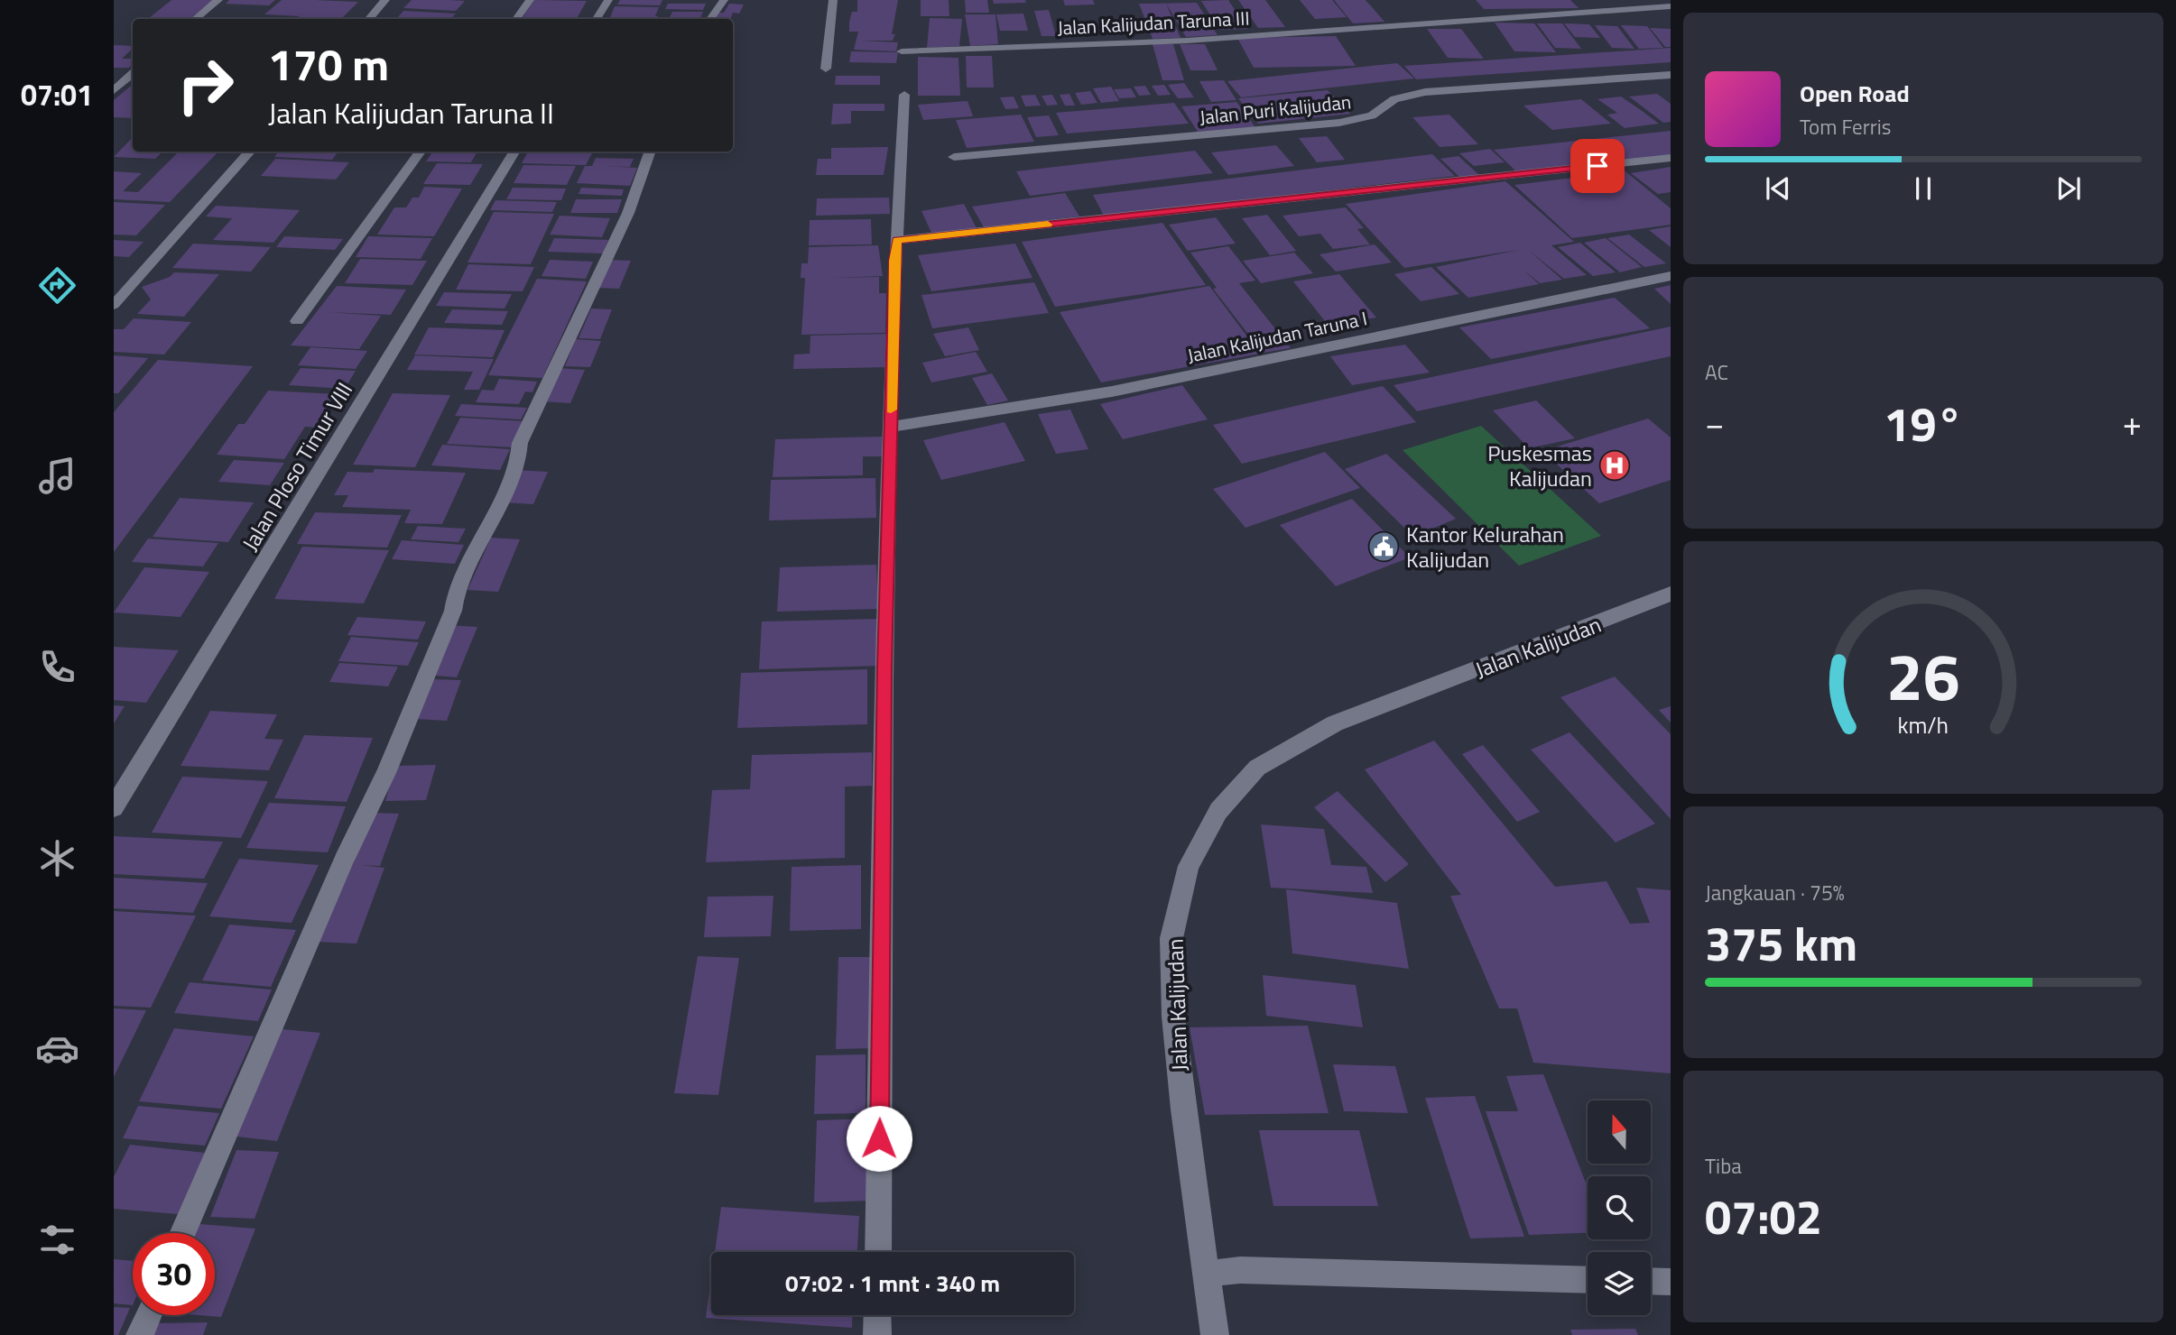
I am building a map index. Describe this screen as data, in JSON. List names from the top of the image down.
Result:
{
  "streets": {
    "street": [
      "Jalan Kalijudan Taruna III",
      "Jalan Puri Kalijudan",
      "Jalan Kalijudan Taruna I",
      "Jalan Ploso Timur VIII",
      "Jalan Kalijudan"
    ]
  },
  "places": {
    "hospital": ["Puskesmas Kalijudan"],
    "public building": ["Kantor Kelurahan Kalijudan"]
  },
  "north": "top",
  "page": {
    "tabs": "07:01",
    "turn": ["170 m", "Jalan Kalijudan Taruna II"],
    "song": ["Open Road", "Tom Ferris"],
    "tile": [
      "AC",
      ["Jangkauan · 75%", "375 km"],
      ["Tiba", "07:02"]
    ],
    "heat": ["−", "19°", "+"],
    "limit": "30",
    "trip": "07:02 · 1 mnt · 340 m",
    "gauge": ["26", "km/h"]
  }
}
